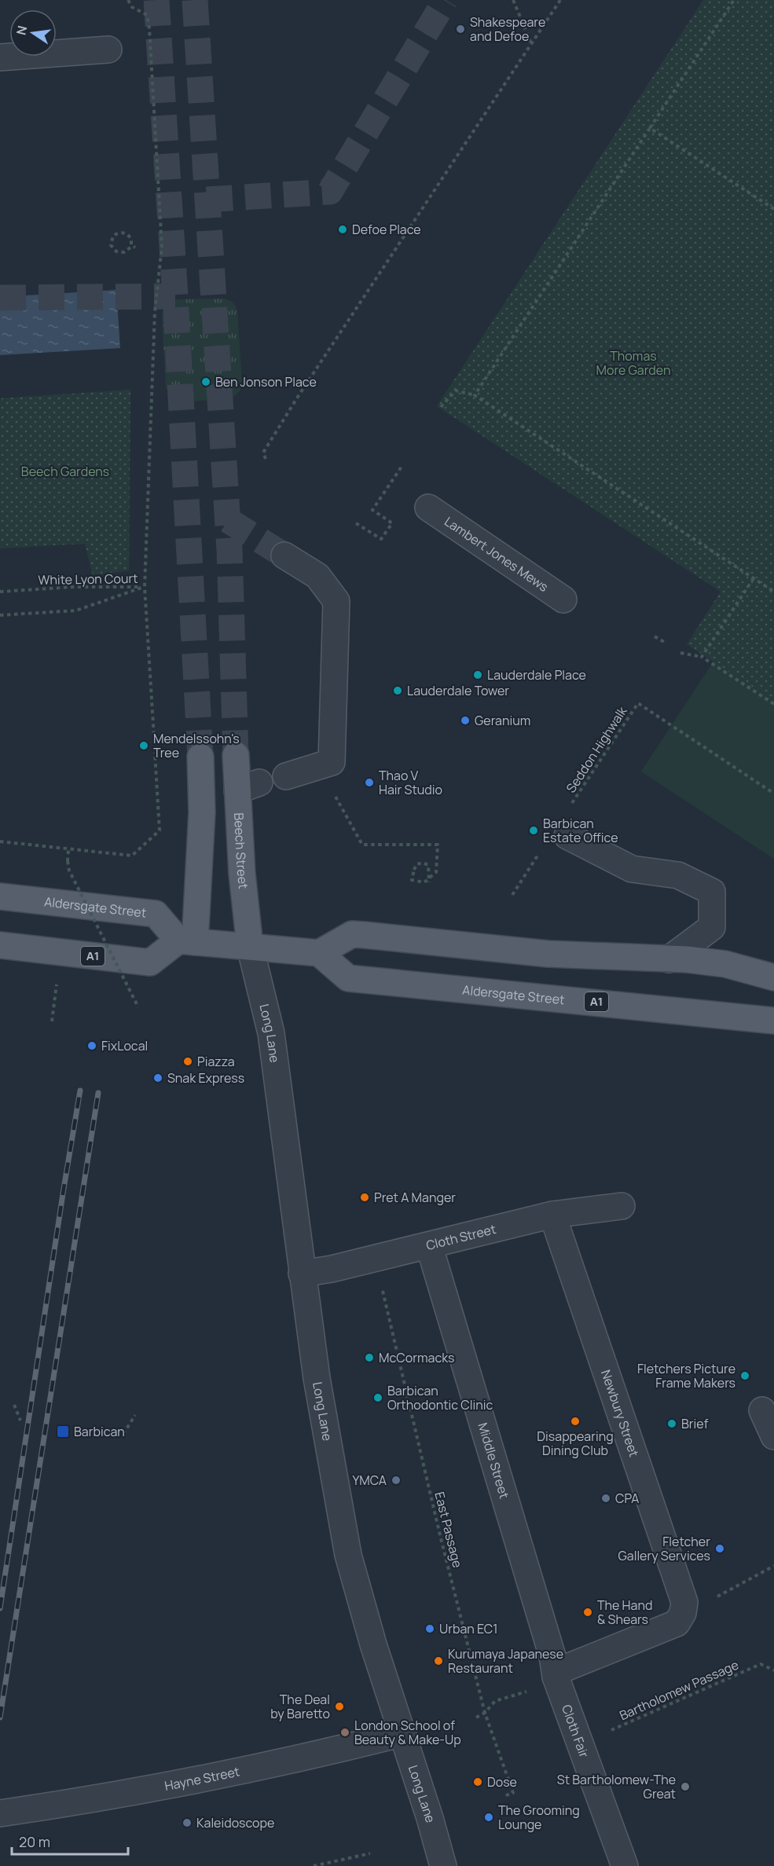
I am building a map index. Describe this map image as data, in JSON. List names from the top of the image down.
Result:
{
  "streets": {
    "main road": ["Beech Street", "Aldersgate Street", "A1"],
    "street": [
      "Lambert Jones Mews",
      "Long Lane",
      "Cloth Street",
      "Newbury Street",
      "Middle Street",
      "Cloth Fair",
      "Hayne Street"
    ],
    "path": [
      "White Lyon Court",
      "Seddon Highwalk",
      "East Passage",
      "Bartholomew Passage"
    ]
  },
  "crossings": [
    ["Beech Street", "Long Lane"],
    ["Aldersgate Street", "A1"],
    ["Long Lane", "Cloth Street"],
    ["Long Lane", "Hayne Street"],
    ["Cloth Street", "Newbury Street"],
    ["Cloth Street", "Middle Street"],
    ["Cloth Street", "East Passage"],
    ["Middle Street", "Cloth Fair"]
  ],
  "parks": ["Thomas More Garden", "Beech Gardens"],
  "places": {
    "other": [
      "Shakespeare and Defoe",
      "Defoe Place",
      "Ben Jonson Place",
      "Lauderdale Place",
      "Lauderdale Tower",
      "Geranium",
      "Mendelssohn's Tree",
      "Thao V Hair Studio",
      "Barbican Estate Office",
      "FixLocal",
      "Piazza",
      "Snak Express",
      "Pret A Manger",
      "McCormacks",
      "Fletchers Picture Frame Makers",
      "Barbican Orthodontic Clinic",
      "Disappearing Dining Club",
      "Brief",
      "YMCA",
      "CPA",
      "Fletcher Gallery Services",
      "The Hand & Shears",
      "Urban EC1",
      "Kurumaya Japanese Restaurant",
      "The Deal by Baretto",
      "London School of Beauty & Make-Up",
      "Dose",
      "St Bartholomew-The Great",
      "The Grooming Lounge",
      "Kaleidoscope"
    ],
    "transit": ["Barbican"]
  },
  "scale_bar": "20 m",
  "north": "left"
}
